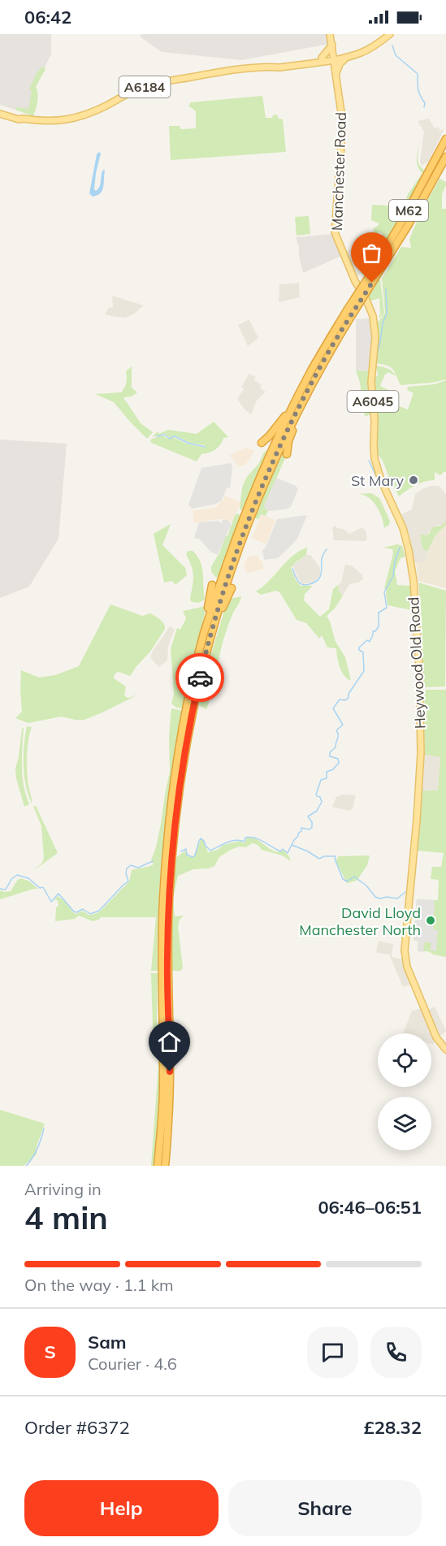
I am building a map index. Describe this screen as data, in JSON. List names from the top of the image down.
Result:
{
  "streets": {
    "highway": ["M62"],
    "main road": [
      "A6184",
      "Manchester Road",
      "A6045",
      "Heywood Old Road"
    ]
  },
  "crossings": [
    ["A6184", "Manchester Road"],
    ["Manchester Road", "Heywood Old Road"]
  ],
  "places": ["St Mary", "David Lloyd Manchester North"],
  "page": {
    "status": "06:42",
    "heading": ["4 min", "Arriving in", "06:46–06:51"],
    "panel": [
      "Sam",
      "Courier · 4.6",
      "Order #6372",
      "£28.32"
    ],
    "bar": "On the way · 1.1 km",
    "round": "S",
    "buttons": ["Help", "Share"]
  }
}
